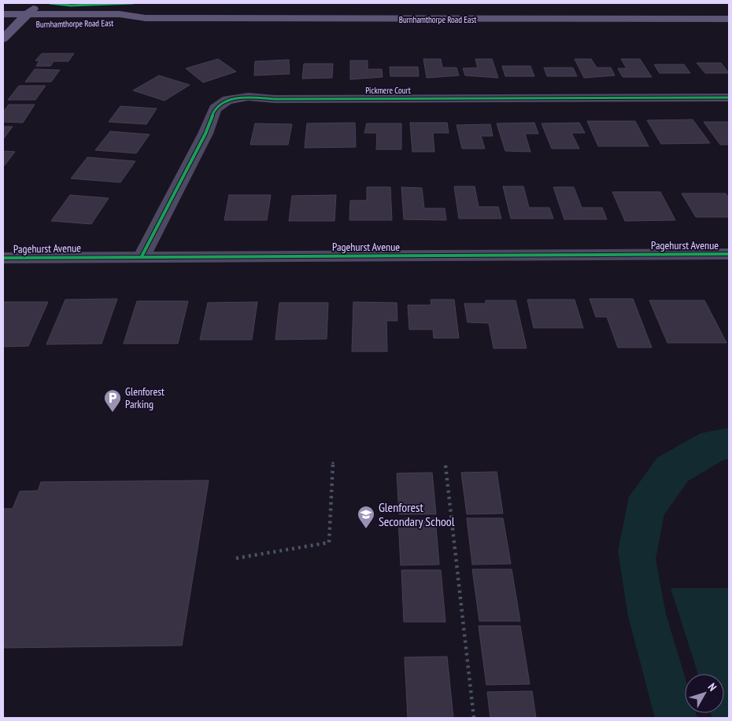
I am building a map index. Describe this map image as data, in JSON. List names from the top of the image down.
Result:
{
  "streets": {
    "main road": ["Burnhamthorpe Road East"],
    "street": ["Pickmere Court", "Pagehurst Avenue"]
  },
  "crossings": [
    ["Pickmere Court", "Pagehurst Avenue"]
  ],
  "places": {
    "parking": ["Glenforest Parking"],
    "school or university": ["Glenforest Secondary School"]
  },
  "north": "top right"
}
